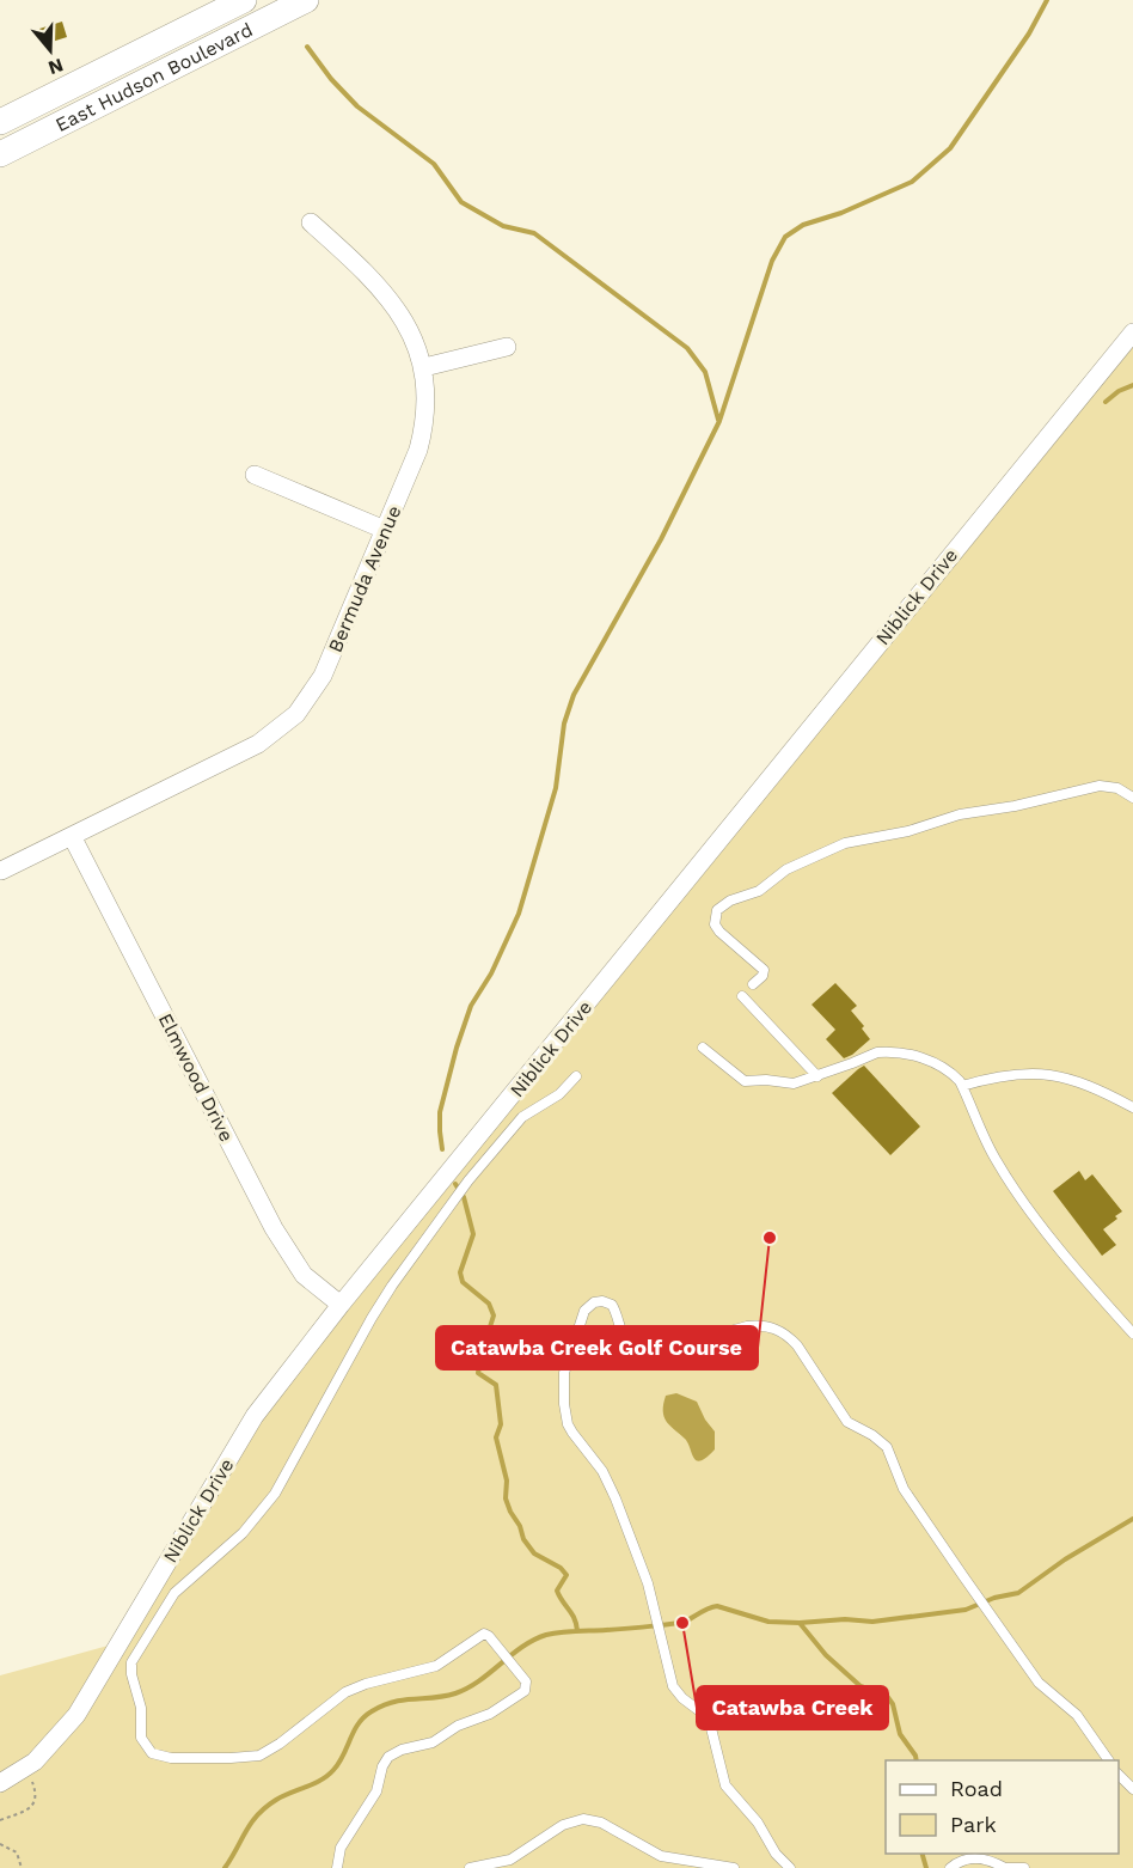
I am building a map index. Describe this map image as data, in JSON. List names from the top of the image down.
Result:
{
  "streets": {
    "main road": ["East Hudson Boulevard"],
    "street": ["Bermuda Avenue", "Niblick Drive", "Elmwood Drive"]
  },
  "crossings": [
    ["Bermuda Avenue", "Elmwood Drive"],
    ["Niblick Drive", "Elmwood Drive"]
  ],
  "places": ["Catawba Creek Golf Course", "Catawba Creek"],
  "legend": ["Road", "Park"],
  "north": "bottom"
}
